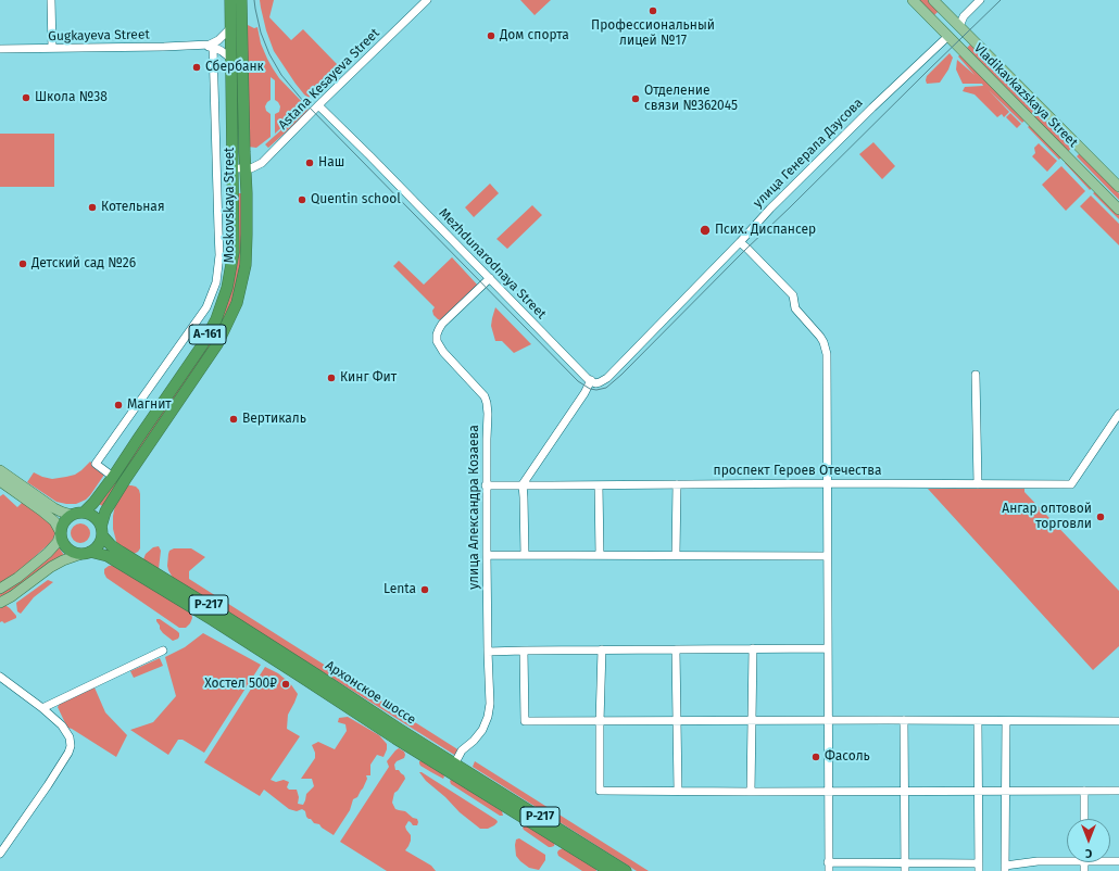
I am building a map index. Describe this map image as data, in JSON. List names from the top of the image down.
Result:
{
  "streets": {
    "highway": [
      "Moskovskaya Street",
      "А-161",
      "Р-217",
      "Архонское шоссе"
    ],
    "main road": ["Vladikavkazskaya Street", "улица Генерала Дзусова"],
    "street": [
      "Gugkayeva Street",
      "Astana Kesayeva Street",
      "Mezhdunarodnaya Street",
      "проспект Героев Отечества",
      "улица Александра Козаева"
    ]
  },
  "crossings": [
    ["Gugkayeva Street", "Moskovskaya Street"],
    ["Astana Kesayeva Street", "Moskovskaya Street"],
    ["Astana Kesayeva Street", "Mezhdunarodnaya Street"],
    ["Vladikavkazskaya Street", "улица Генерала Дзусова"],
    ["улица Генерала Дзусова", "Mezhdunarodnaya Street"],
    ["Moskovskaya Street", "Архонское шоссе"],
    ["Mezhdunarodnaya Street", "улица Александра Козаева"],
    ["проспект Героев Отечества", "улица Александра Козаева"],
    ["улица Александра Козаева", "Архонское шоссе"]
  ],
  "places": [
    "Профессиональный лицей №17",
    "Дом спорта",
    "Сбербанк",
    "Школа №38",
    "Отделение связи №362045",
    "Наш",
    "Quentin school",
    "Котельная",
    "Псих. Диспансер",
    "Детский сад №26",
    "Кинг Фит",
    "Магнит",
    "Вертикаль",
    "Ангар оптовой торговли",
    "Lenta",
    "Хостел 500₽",
    "Фасоль"
  ],
  "north": "bottom"
}
